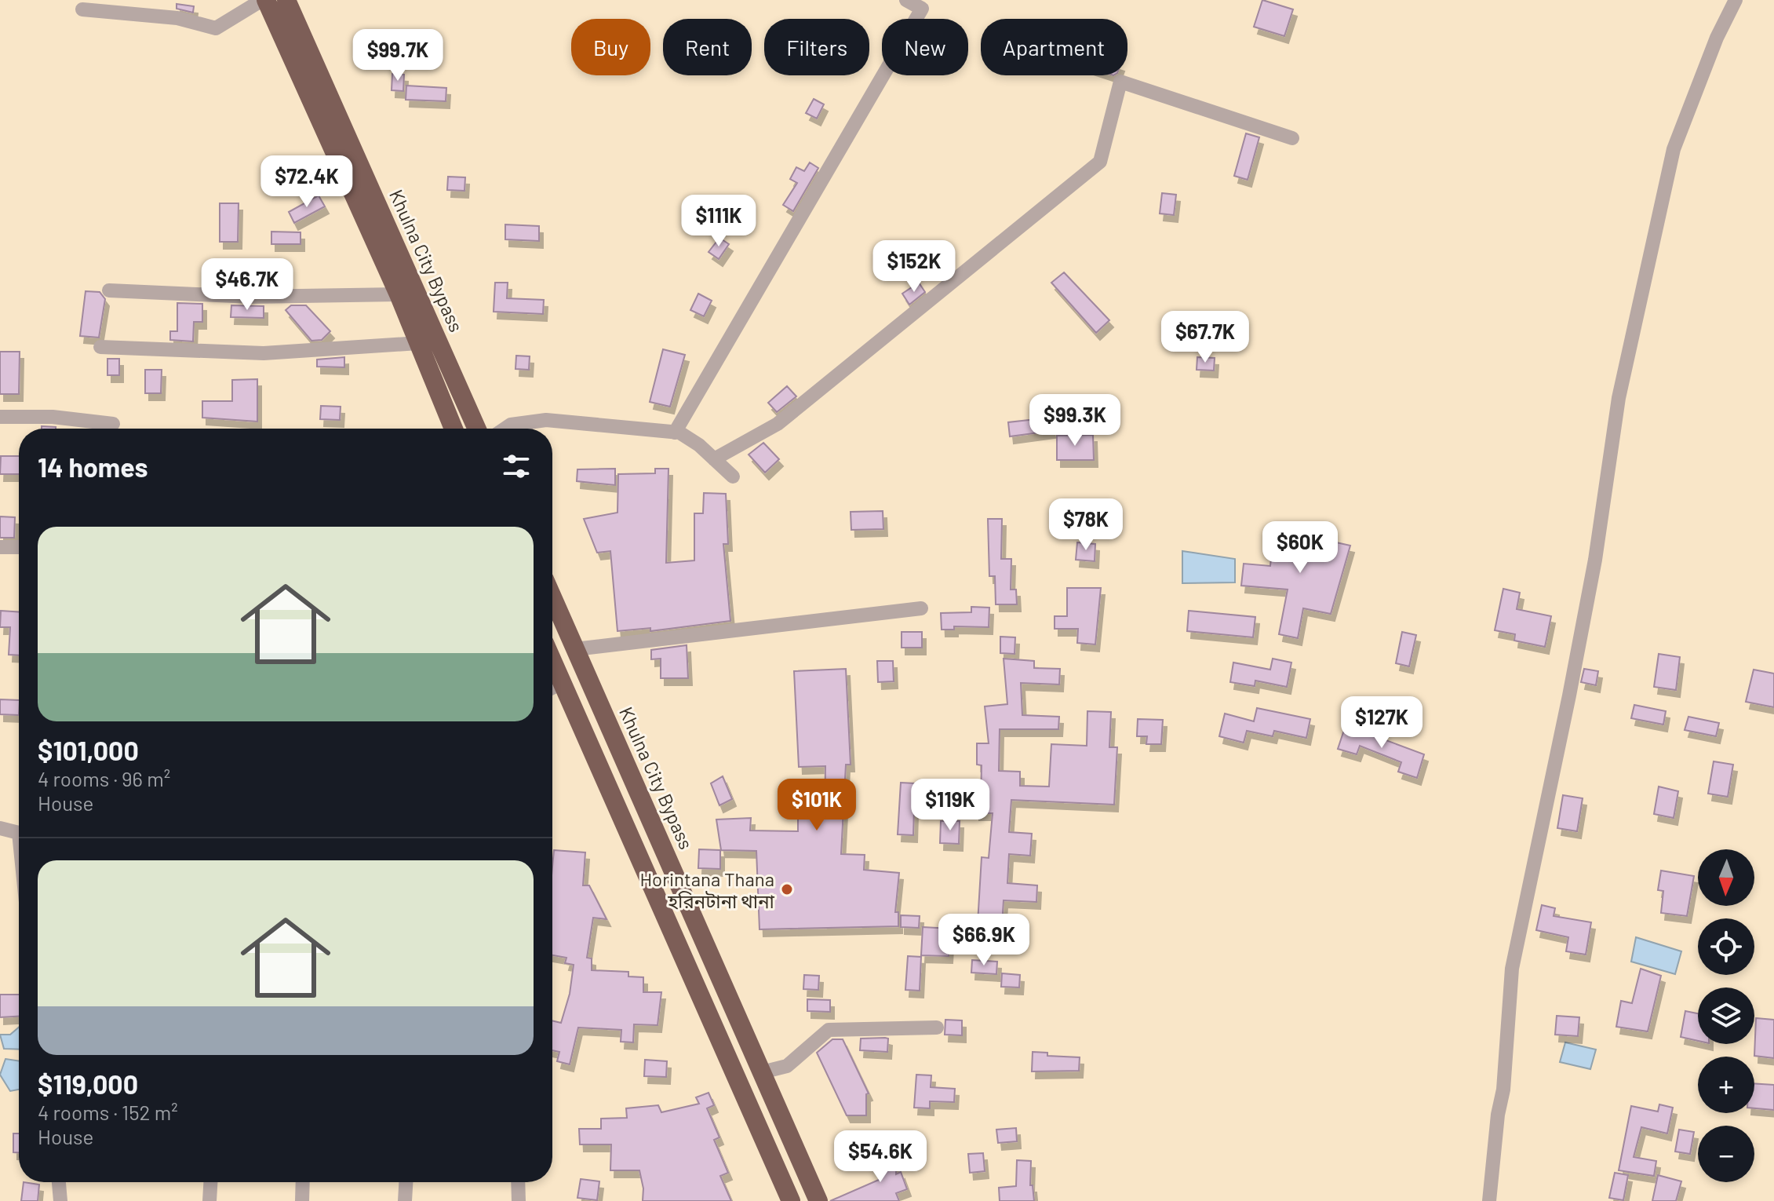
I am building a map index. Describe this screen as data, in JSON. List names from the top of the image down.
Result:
{
  "streets": {
    "highway": ["Khulna City Bypass"]
  },
  "places": ["Horintana Thana হরিনটানা থানা"],
  "north": "bottom",
  "page": {
    "chip": [
      "Buy",
      "Rent",
      "Filters",
      "New",
      "Apartment"
    ],
    "price": [
      "$99.7K",
      "$72.4K",
      "$111K",
      "$152K",
      "$46.7K",
      "$67.7K",
      "$99.3K",
      "$78K",
      "$60K",
      "$127K",
      "$101K",
      "$119K",
      "$66.9K",
      "$54.6K"
    ],
    "heading": "14 homes",
    "list": [
      {
        "name": "$101,000",
        "note": "4 rooms · 96 m² · House"
      },
      {
        "name": "$119,000",
        "note": "4 rooms · 152 m² · House"
      }
    ],
    "map_buttons": ["+", "−"]
  }
}
